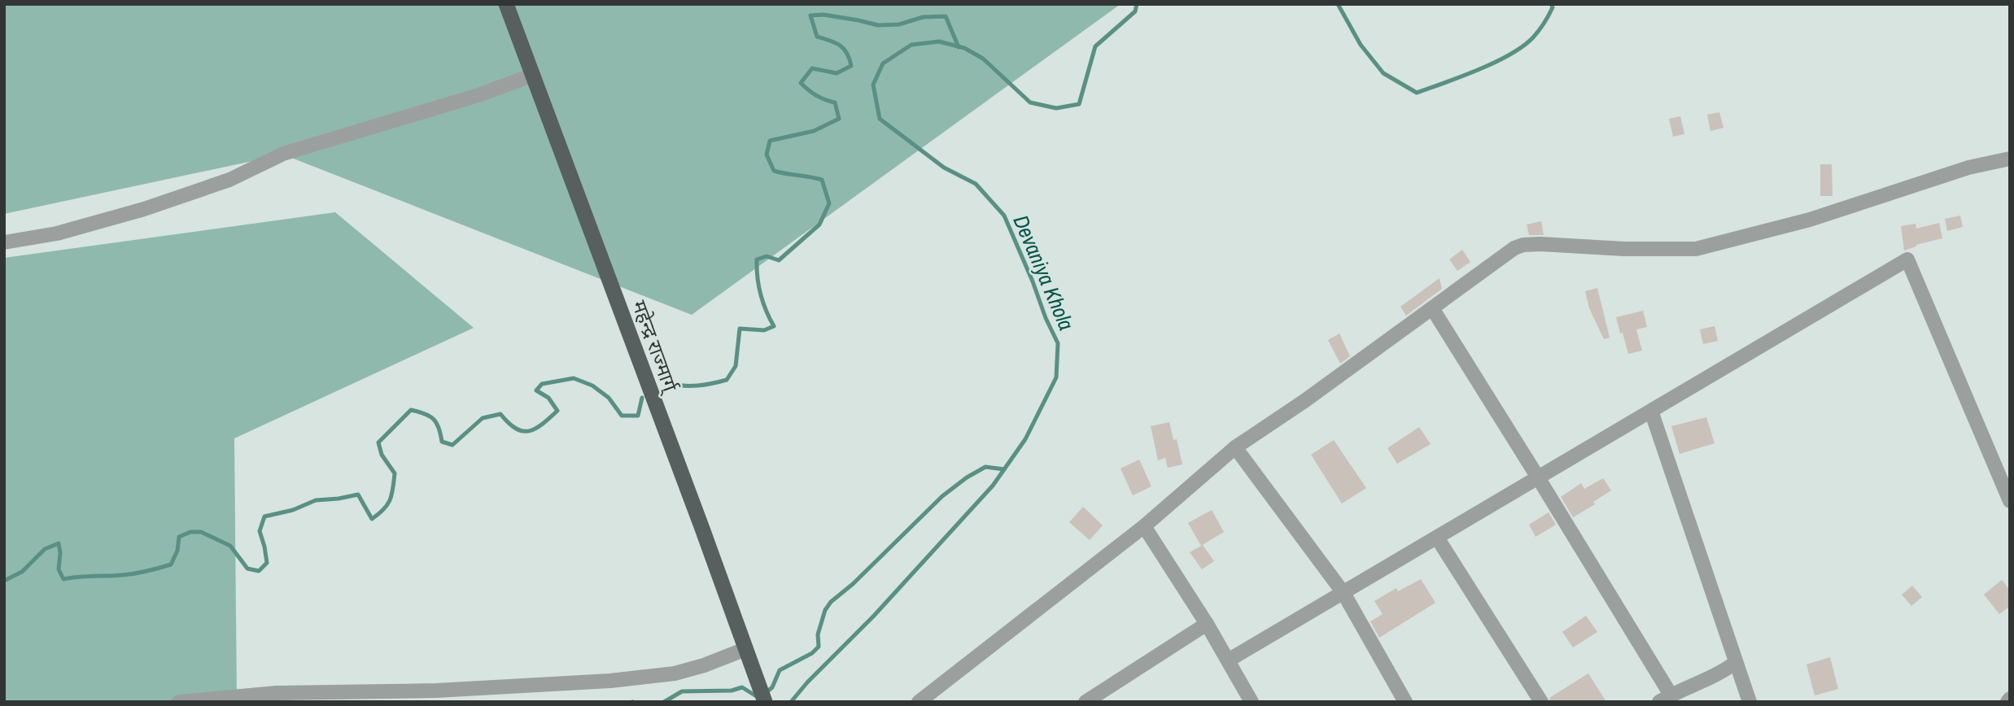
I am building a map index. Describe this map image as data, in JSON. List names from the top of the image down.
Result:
{
  "streets": {
    "highway": ["महेन्द्र राज्मार्ग्"]
  },
  "water": ["Devaniya Khola"]
}
